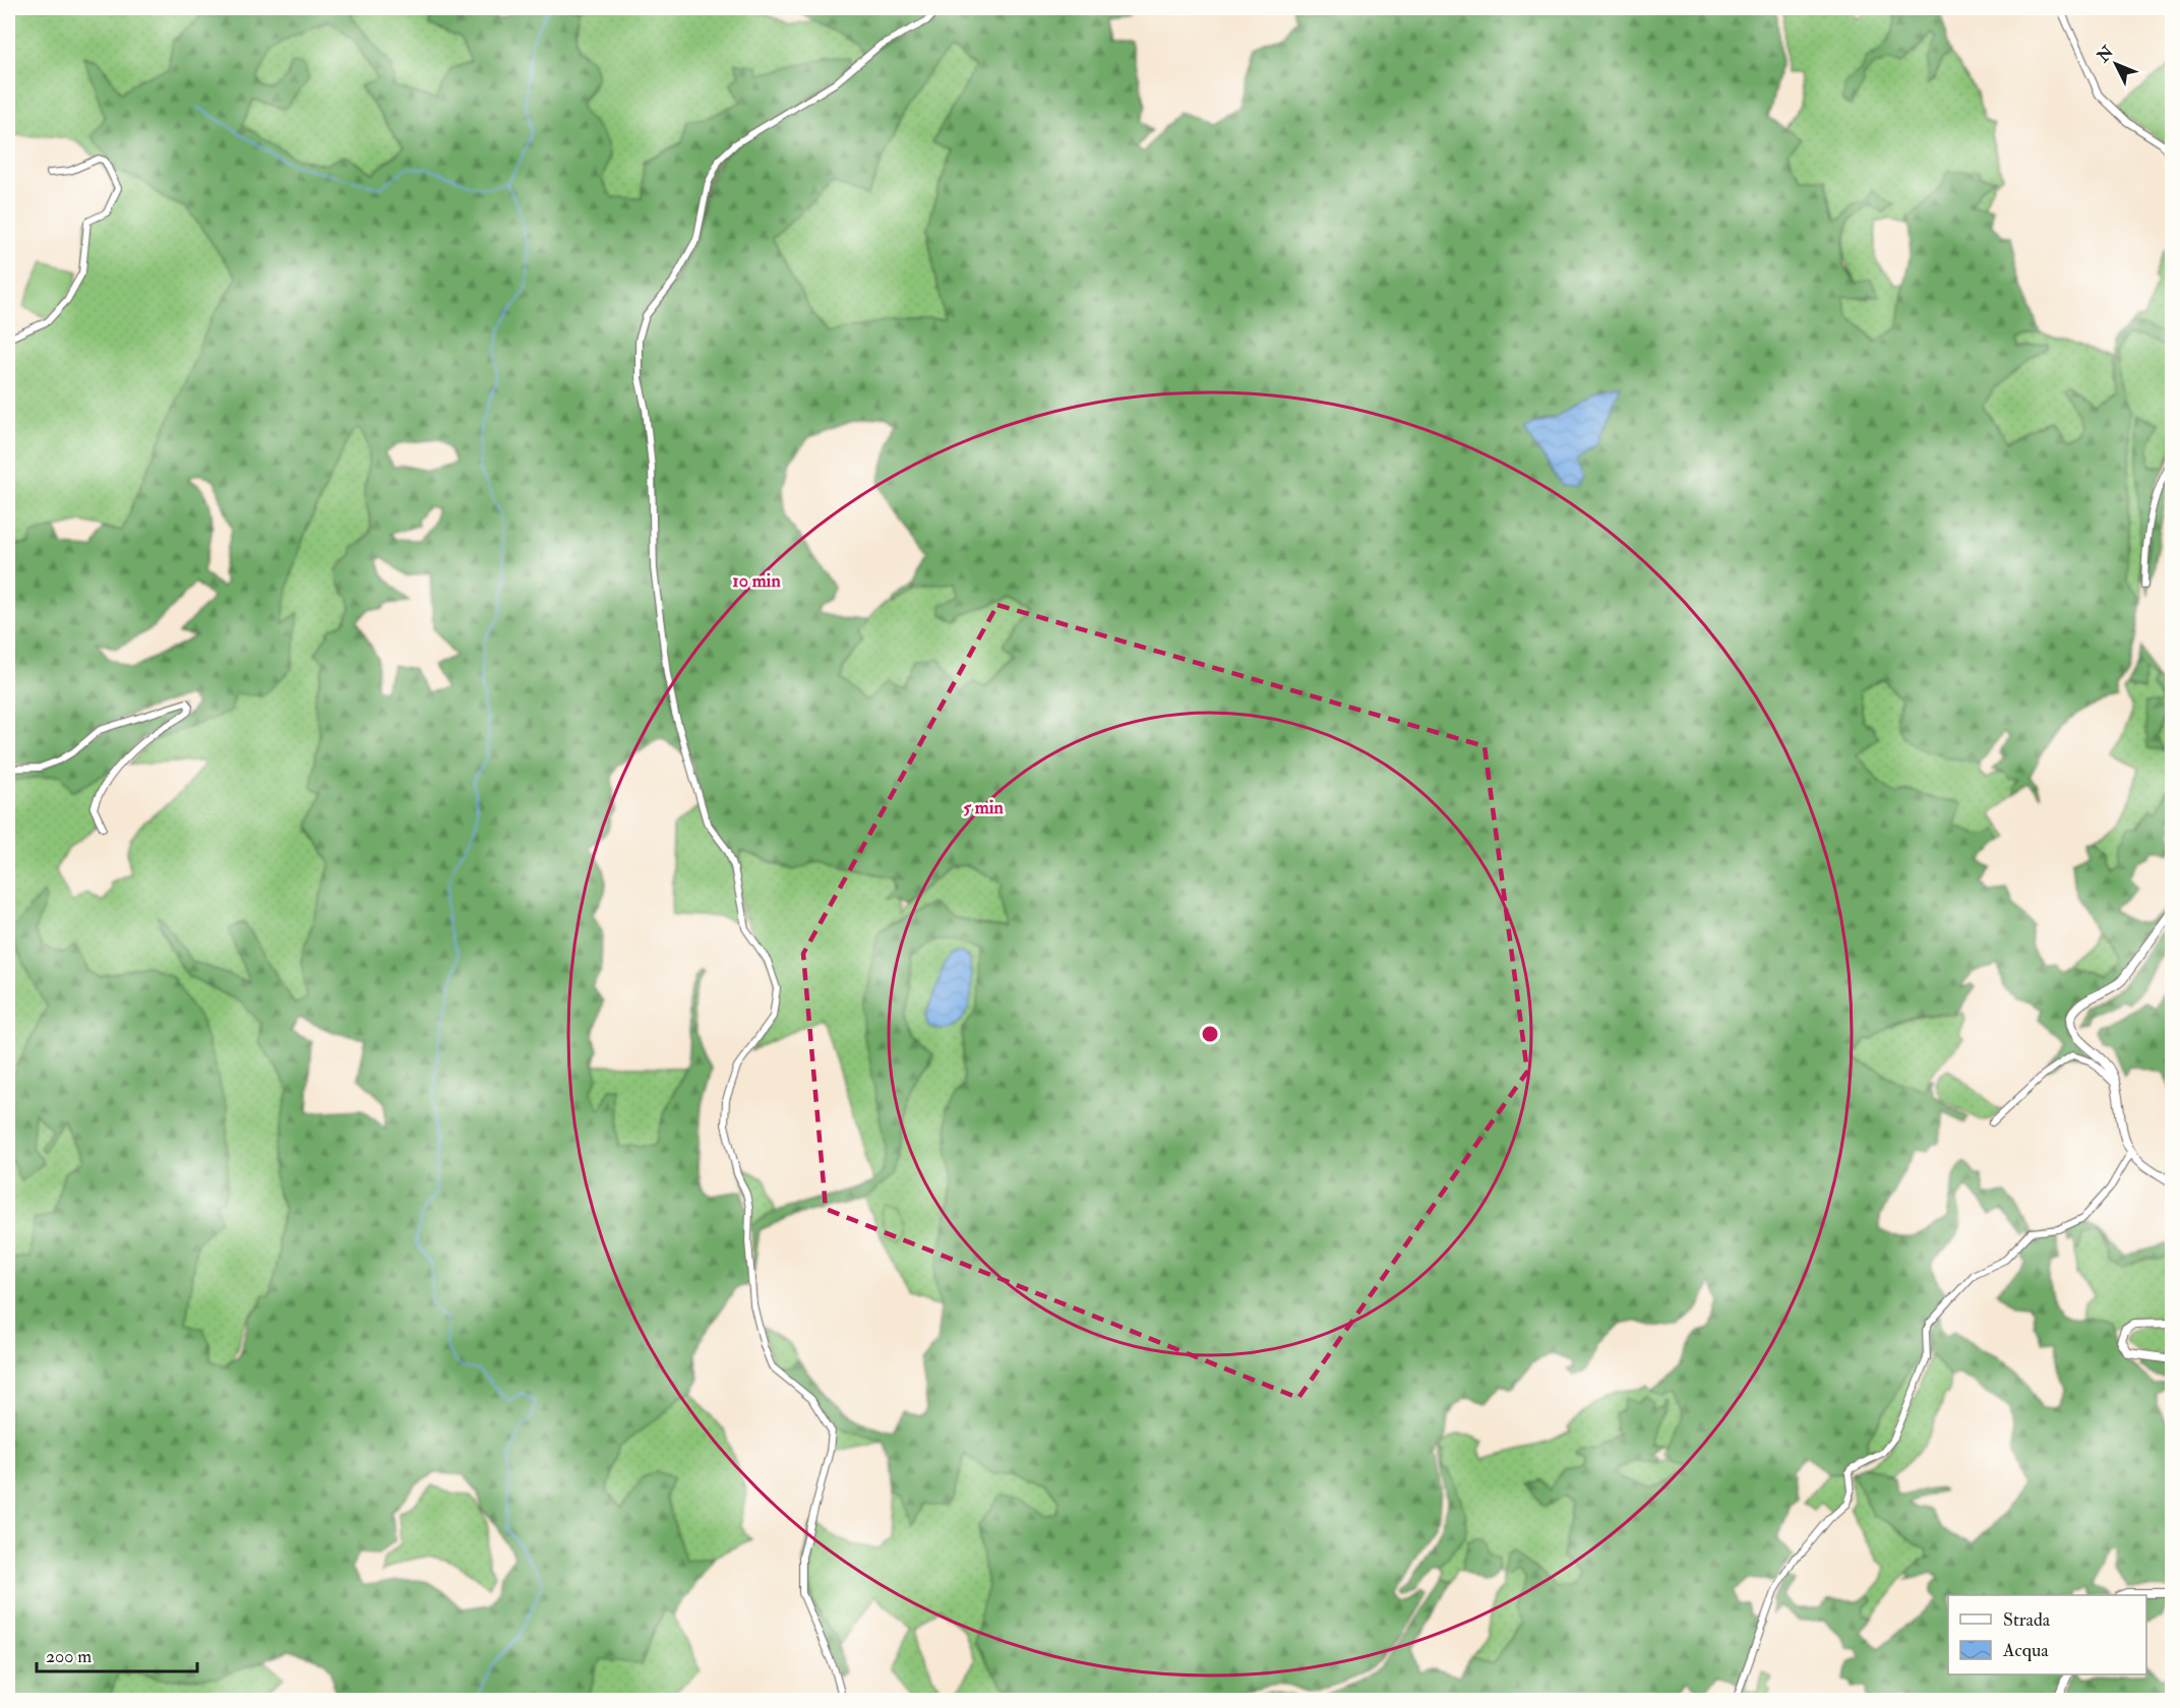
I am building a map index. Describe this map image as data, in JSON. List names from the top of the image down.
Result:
{
  "legend": ["Strada", "Acqua"],
  "scale_bar": "200 m",
  "north": "top left",
  "rings": ["10 min", "5 min"]
}
